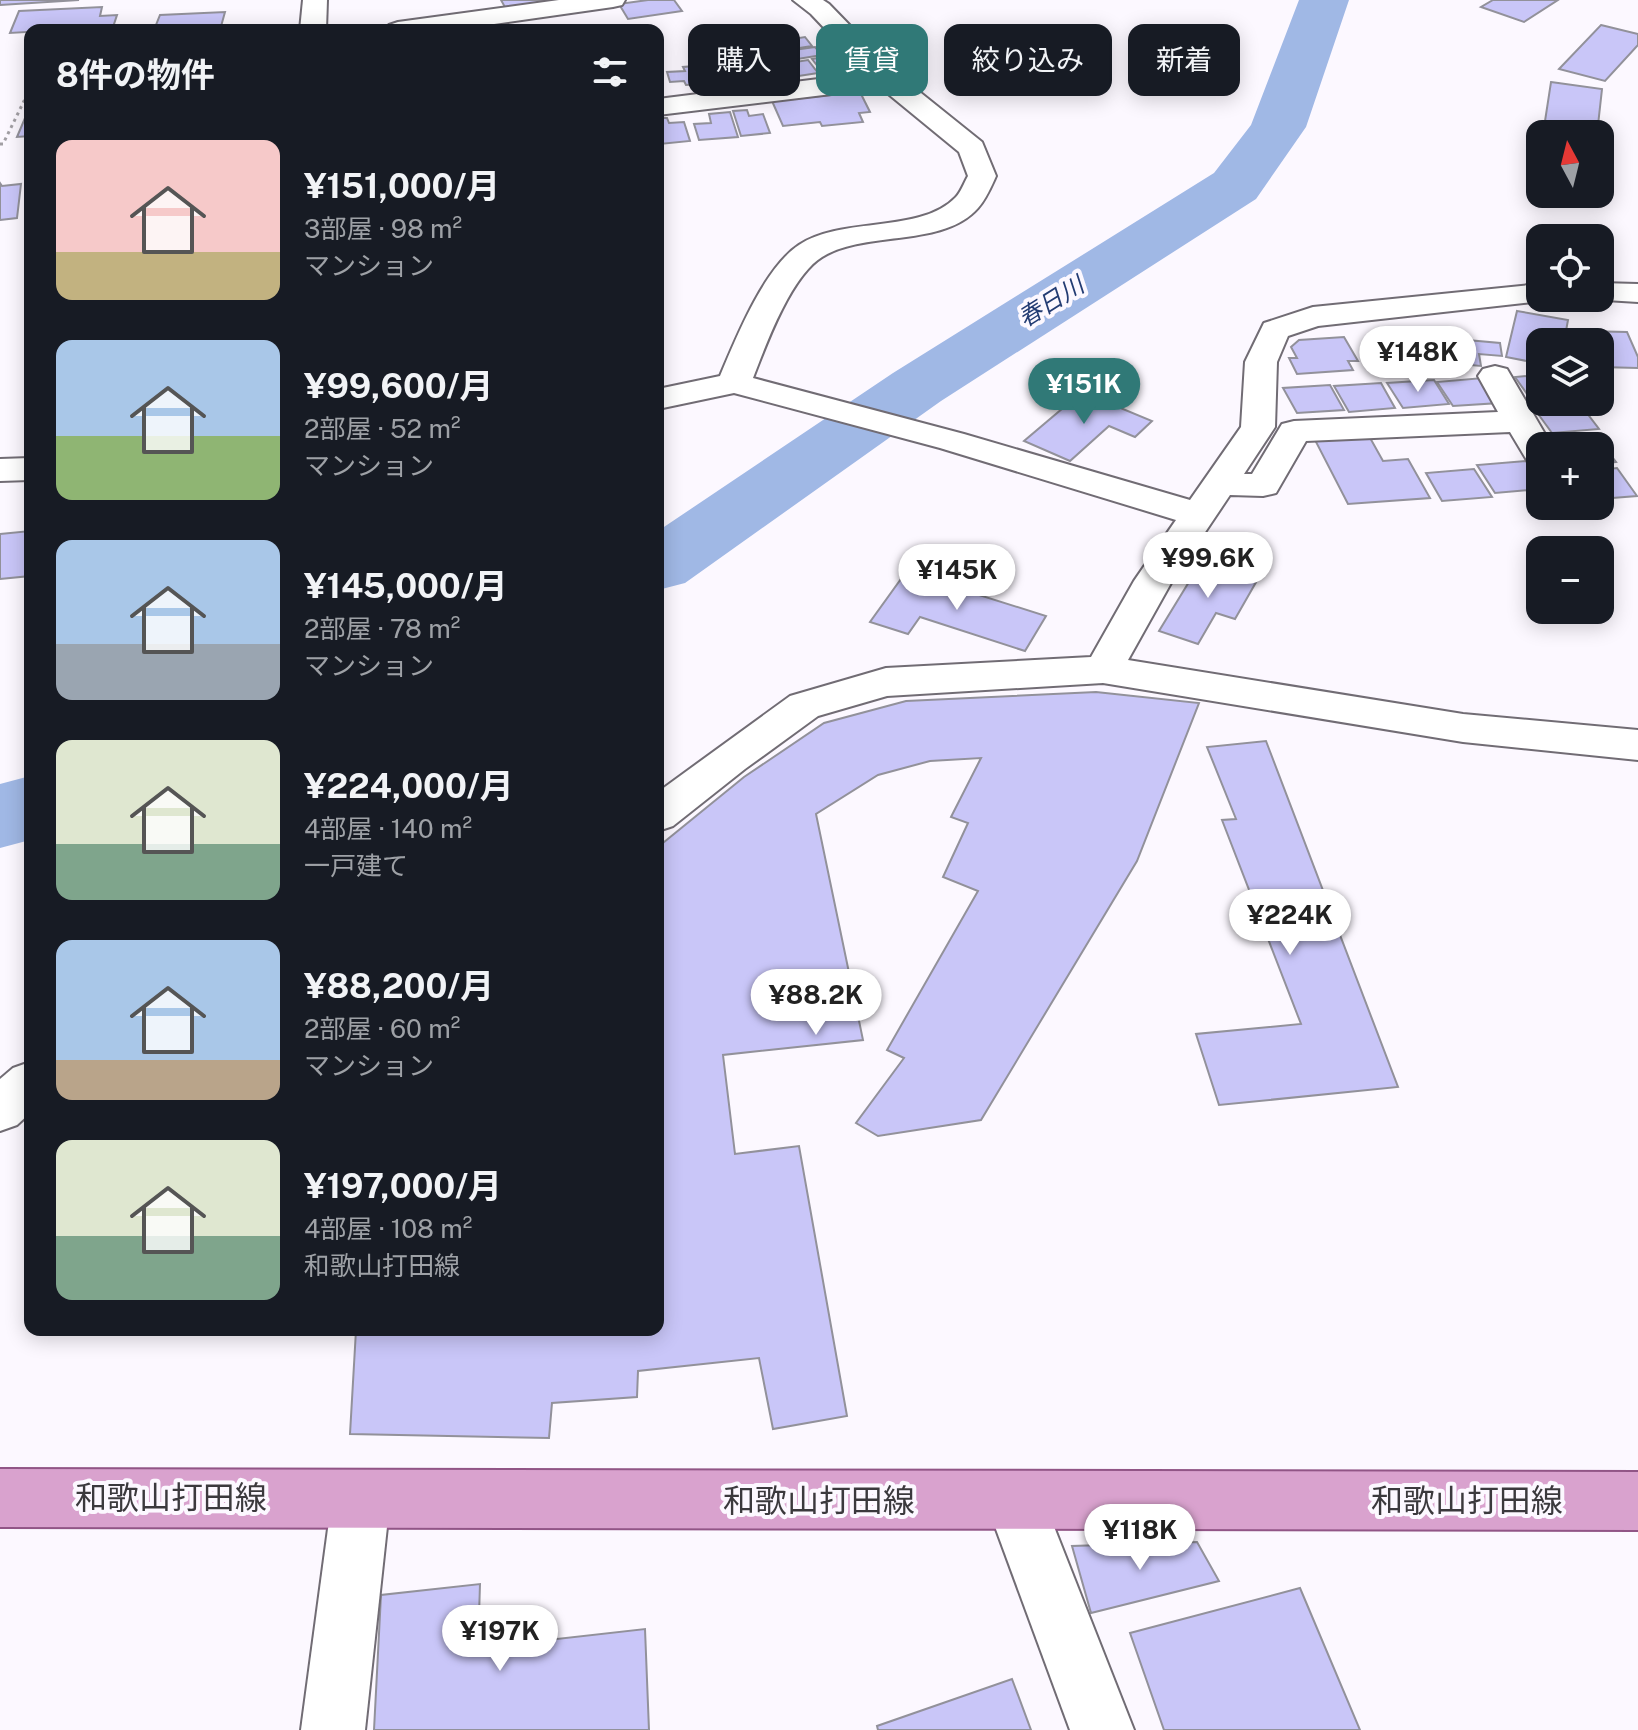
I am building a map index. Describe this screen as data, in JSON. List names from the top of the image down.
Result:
{
  "streets": {
    "main road": ["和歌山打田線"]
  },
  "water": ["春日川"],
  "north": "top",
  "page": {
    "chip": [
      "購入",
      "賃貸",
      "絞り込み",
      "新着"
    ],
    "heading": "8件の物件",
    "map_buttons": ["+", "−"],
    "list": [
      {
        "name": "¥151,000/月",
        "note": "3部屋 · 98 m² · マンション"
      },
      {
        "name": "¥99,600/月",
        "note": "2部屋 · 52 m² · マンション"
      },
      {
        "name": "¥145,000/月",
        "note": "2部屋 · 78 m² · マンション"
      },
      {
        "name": "¥224,000/月",
        "note": "4部屋 · 140 m² · 一戸建て"
      },
      {
        "name": "¥88,200/月",
        "note": "2部屋 · 60 m² · マンション"
      },
      {
        "name": "¥197,000/月",
        "note": "4部屋 · 108 m² · 和歌山打田線"
      }
    ],
    "price": [
      "¥148K",
      "¥151K",
      "¥99.6K",
      "¥145K",
      "¥224K",
      "¥88.2K",
      "¥118K",
      "¥197K"
    ]
  }
}
